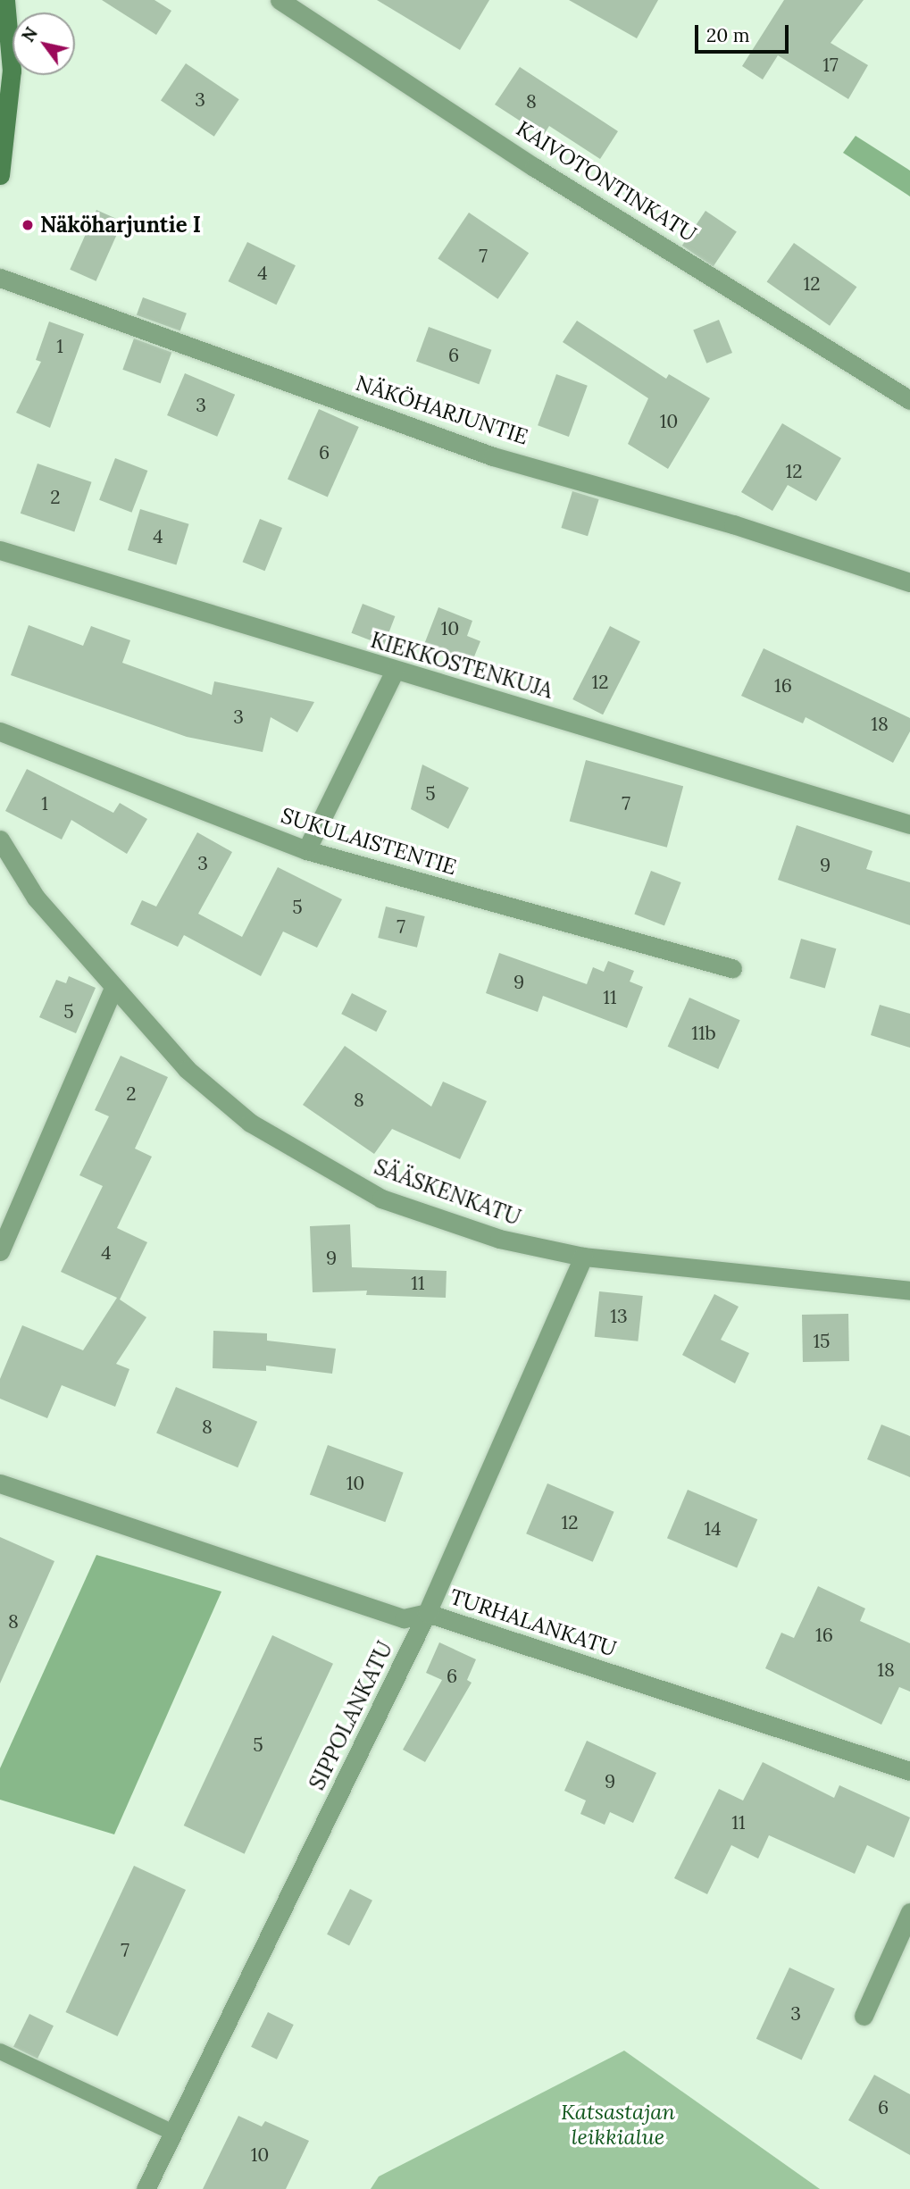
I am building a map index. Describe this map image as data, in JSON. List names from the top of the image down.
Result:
{
  "streets": {
    "street": [
      "KAIVOTONTINKATU",
      "NÄKÖHARJUNTIE",
      "KIEKKOSTENKUJA",
      "SUKULAISTENTIE",
      "SÄÄSKENKATU",
      "TURHALANKATU",
      "SIPPOLANKATU"
    ]
  },
  "crossings": [
    ["SÄÄSKENKATU", "SIPPOLANKATU"],
    ["TURHALANKATU", "SIPPOLANKATU"]
  ],
  "parks": ["Katsastajan leikkialue"],
  "places": ["Näköharjuntie I"],
  "house_numbers": [
    "17",
    "3",
    "8",
    "7",
    "4",
    "12",
    "1",
    "6",
    "3",
    "10",
    "6",
    "12",
    "2",
    "4",
    "10",
    "12",
    "16",
    "3",
    "18",
    "5",
    "1",
    "7",
    "3",
    "9",
    "5",
    "7",
    "9",
    "11",
    "5",
    "11b",
    "2",
    "8",
    "4",
    "9",
    "11",
    "13",
    "15",
    "8",
    "10",
    "12",
    "14",
    "8",
    "16",
    "18",
    "6",
    "5",
    "9",
    "11",
    "7",
    "3",
    "6",
    "10"
  ],
  "scale_bar": "20 m",
  "north": "top left"
}
